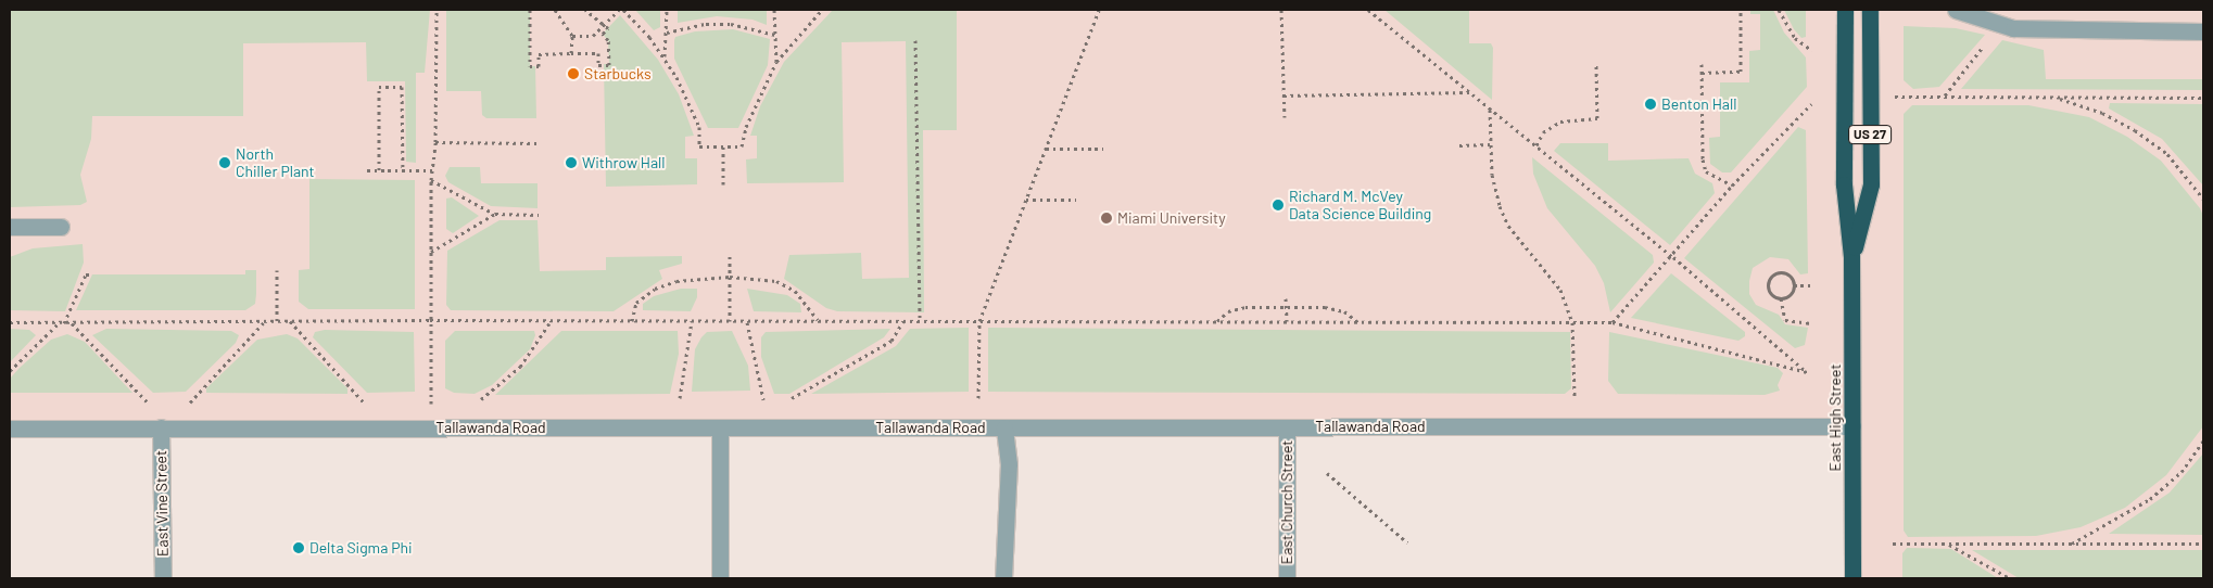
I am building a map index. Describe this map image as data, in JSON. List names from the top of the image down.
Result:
{
  "streets": {
    "highway": ["US 27", "East High Street"],
    "street": ["Tallawanda Road", "East Church Street", "East Vine Street"]
  },
  "crossings": [
    ["East High Street", "Tallawanda Road"],
    ["Tallawanda Road", "East Church Street"],
    ["Tallawanda Road", "East Vine Street"]
  ],
  "places": [
    "Starbucks",
    "Benton Hall",
    "North Chiller Plant",
    "Withrow Hall",
    "Richard M. McVey Data Science Building",
    "Miami University",
    "Delta Sigma Phi"
  ]
}
